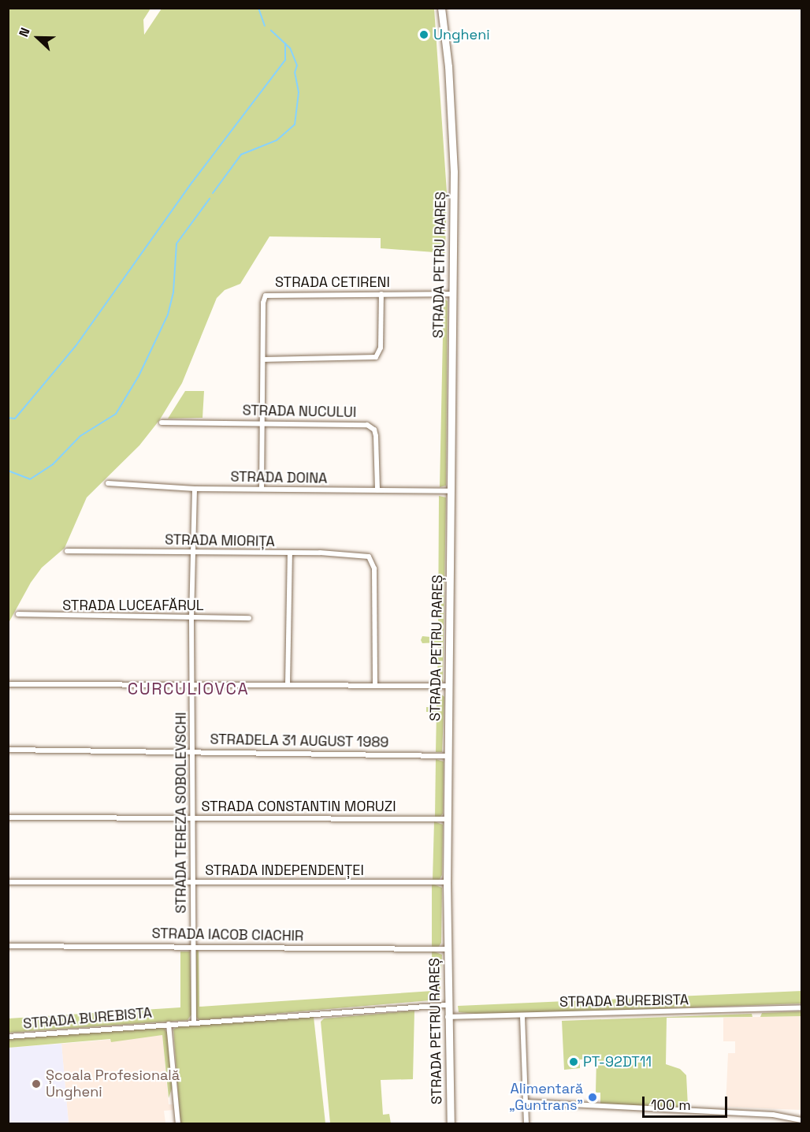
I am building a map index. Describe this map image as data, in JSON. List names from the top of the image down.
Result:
{
  "streets": {
    "main road": ["STRADA PETRU RAREȘ"],
    "street": [
      "STRADA CETIRENI",
      "STRADA NUCULUI",
      "STRADA DOINA",
      "STRADA MIORIȚA",
      "STRADA LUCEAFĂRUL",
      "STRADELA 31 AUGUST 1989",
      "STRADA CONSTANTIN MORUZI",
      "STRADA TEREZA SOBOLEVSCHI",
      "STRADA INDEPENDENȚEI",
      "STRADA IACOB CIACHIR",
      "STRADA BUREBISTA"
    ]
  },
  "crossings": [
    ["STRADA PETRU RAREȘ", "STRADA CETIRENI"],
    ["STRADA PETRU RAREȘ", "STRADA DOINA"],
    ["STRADA PETRU RAREȘ", "STRADELA 31 AUGUST 1989"],
    ["STRADA PETRU RAREȘ", "STRADA CONSTANTIN MORUZI"],
    ["STRADA PETRU RAREȘ", "STRADA INDEPENDENȚEI"],
    ["STRADA PETRU RAREȘ", "STRADA IACOB CIACHIR"],
    ["STRADA PETRU RAREȘ", "STRADA BUREBISTA"],
    ["STRADA CETIRENI", "STRADA NUCULUI"],
    ["STRADA CETIRENI", "STRADA DOINA"],
    ["STRADA NUCULUI", "STRADA DOINA"],
    ["STRADA DOINA", "STRADA TEREZA SOBOLEVSCHI"],
    ["STRADA MIORIȚA", "STRADA TEREZA SOBOLEVSCHI"],
    ["STRADA LUCEAFĂRUL", "STRADA TEREZA SOBOLEVSCHI"],
    ["STRADELA 31 AUGUST 1989", "STRADA TEREZA SOBOLEVSCHI"],
    ["STRADA CONSTANTIN MORUZI", "STRADA TEREZA SOBOLEVSCHI"],
    ["STRADA TEREZA SOBOLEVSCHI", "STRADA INDEPENDENȚEI"],
    ["STRADA TEREZA SOBOLEVSCHI", "STRADA IACOB CIACHIR"],
    ["STRADA TEREZA SOBOLEVSCHI", "STRADA BUREBISTA"]
  ],
  "districts": ["CURCULIOVCA"],
  "places": [
    "Ungheni",
    "PT-92DT11",
    "Școala Profesională Ungheni",
    "Alimentară „Guntrans”"
  ],
  "scale_bar": "100 m",
  "north": "left"
}
